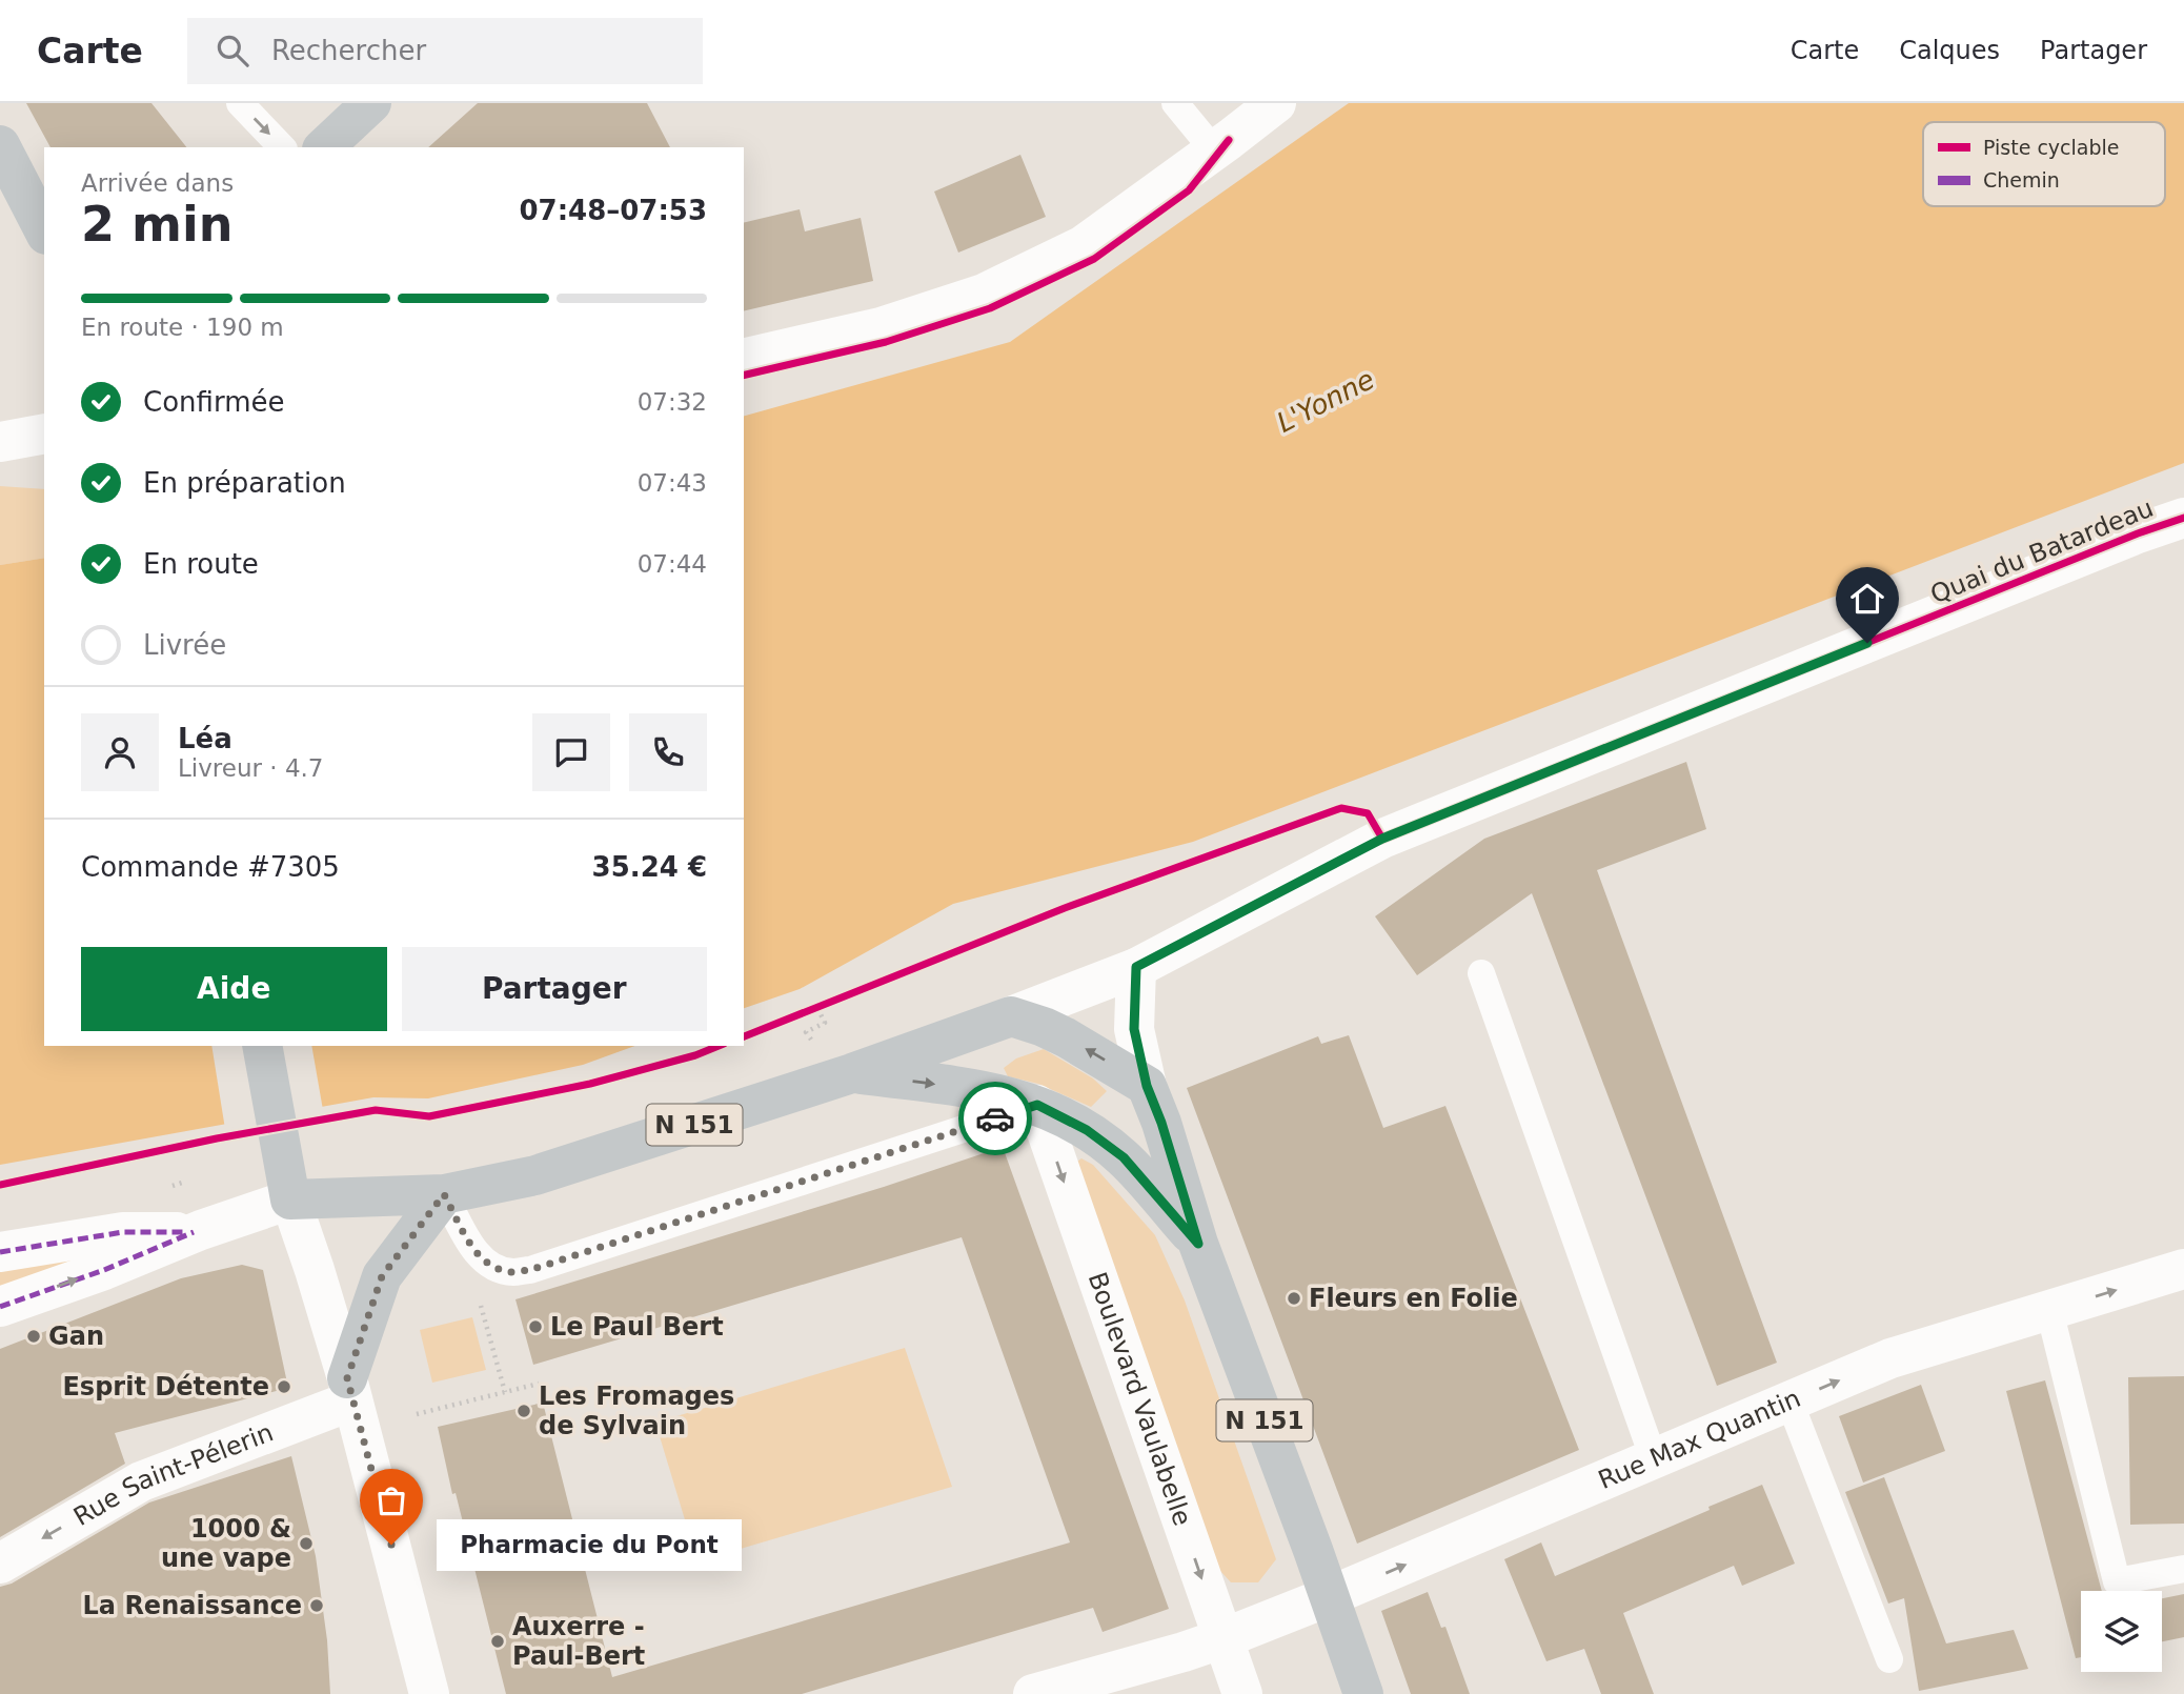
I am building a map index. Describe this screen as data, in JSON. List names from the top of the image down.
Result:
{
  "streets": {
    "main road": ["N 151"],
    "street": [
      "Quai du Batardeau",
      "Boulevard Vaulabelle",
      "Rue Max Quantin",
      "Rue Saint-Pélerin"
    ]
  },
  "crossings": [
    ["Quai du Batardeau", "N 151"],
    ["N 151", "Boulevard Vaulabelle"],
    ["N 151", "Rue Max Quantin"],
    ["Boulevard Vaulabelle", "Rue Max Quantin"]
  ],
  "one_way": ["Boulevard Vaulabelle", "Rue Max Quantin"],
  "water": ["L'Yonne"],
  "places": [
    "Fleurs en Folie",
    "Le Paul Bert",
    "Gan",
    "Esprit Détente",
    "Les Fromages de Sylvain",
    "1000 & une vape",
    "Pharmacie du Pont",
    "La Renaissance",
    "Auxerre - Paul-Bert"
  ],
  "legend": ["Piste cyclable", "Chemin"],
  "page": {
    "header": "Carte",
    "search": "Rechercher",
    "nav": ["Carte", "Calques", "Partager"],
    "heading": ["2 min", "Arrivée dans", "07:48–07:53"],
    "panel": [
      "Léa",
      "Livreur · 4.7",
      "Commande #7305",
      "35.24 €"
    ],
    "bar": "En route · 190 m",
    "list": [
      ["Confirmée", "07:32"],
      ["En préparation", "07:43"],
      ["En route", "07:44"],
      "Livrée"
    ],
    "buttons": ["Aide", "Partager"],
    "bubble": "Pharmacie du Pont"
  }
}
